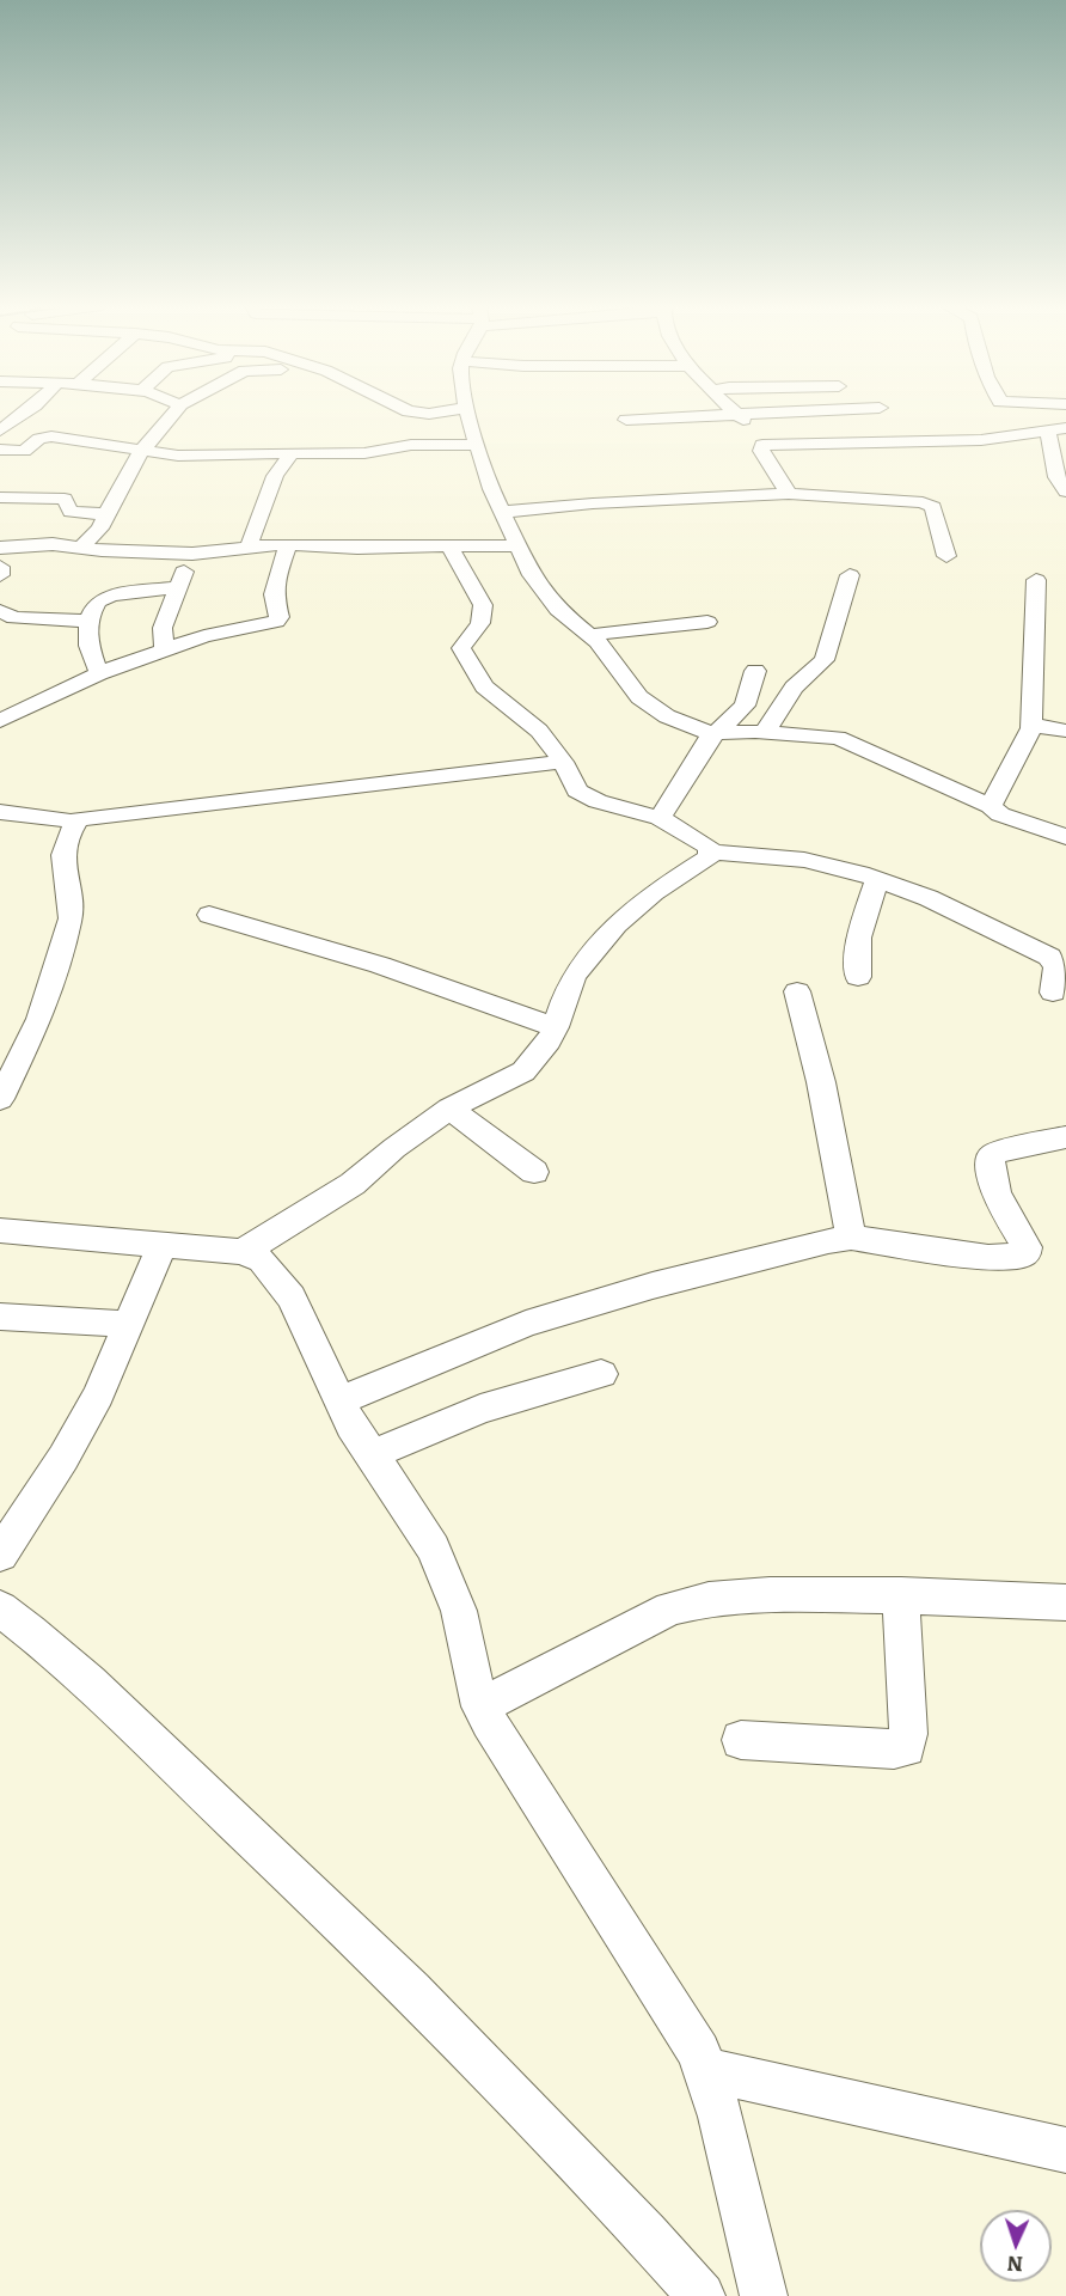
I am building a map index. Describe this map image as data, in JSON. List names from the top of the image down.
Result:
{
  "north": "bottom"
}
